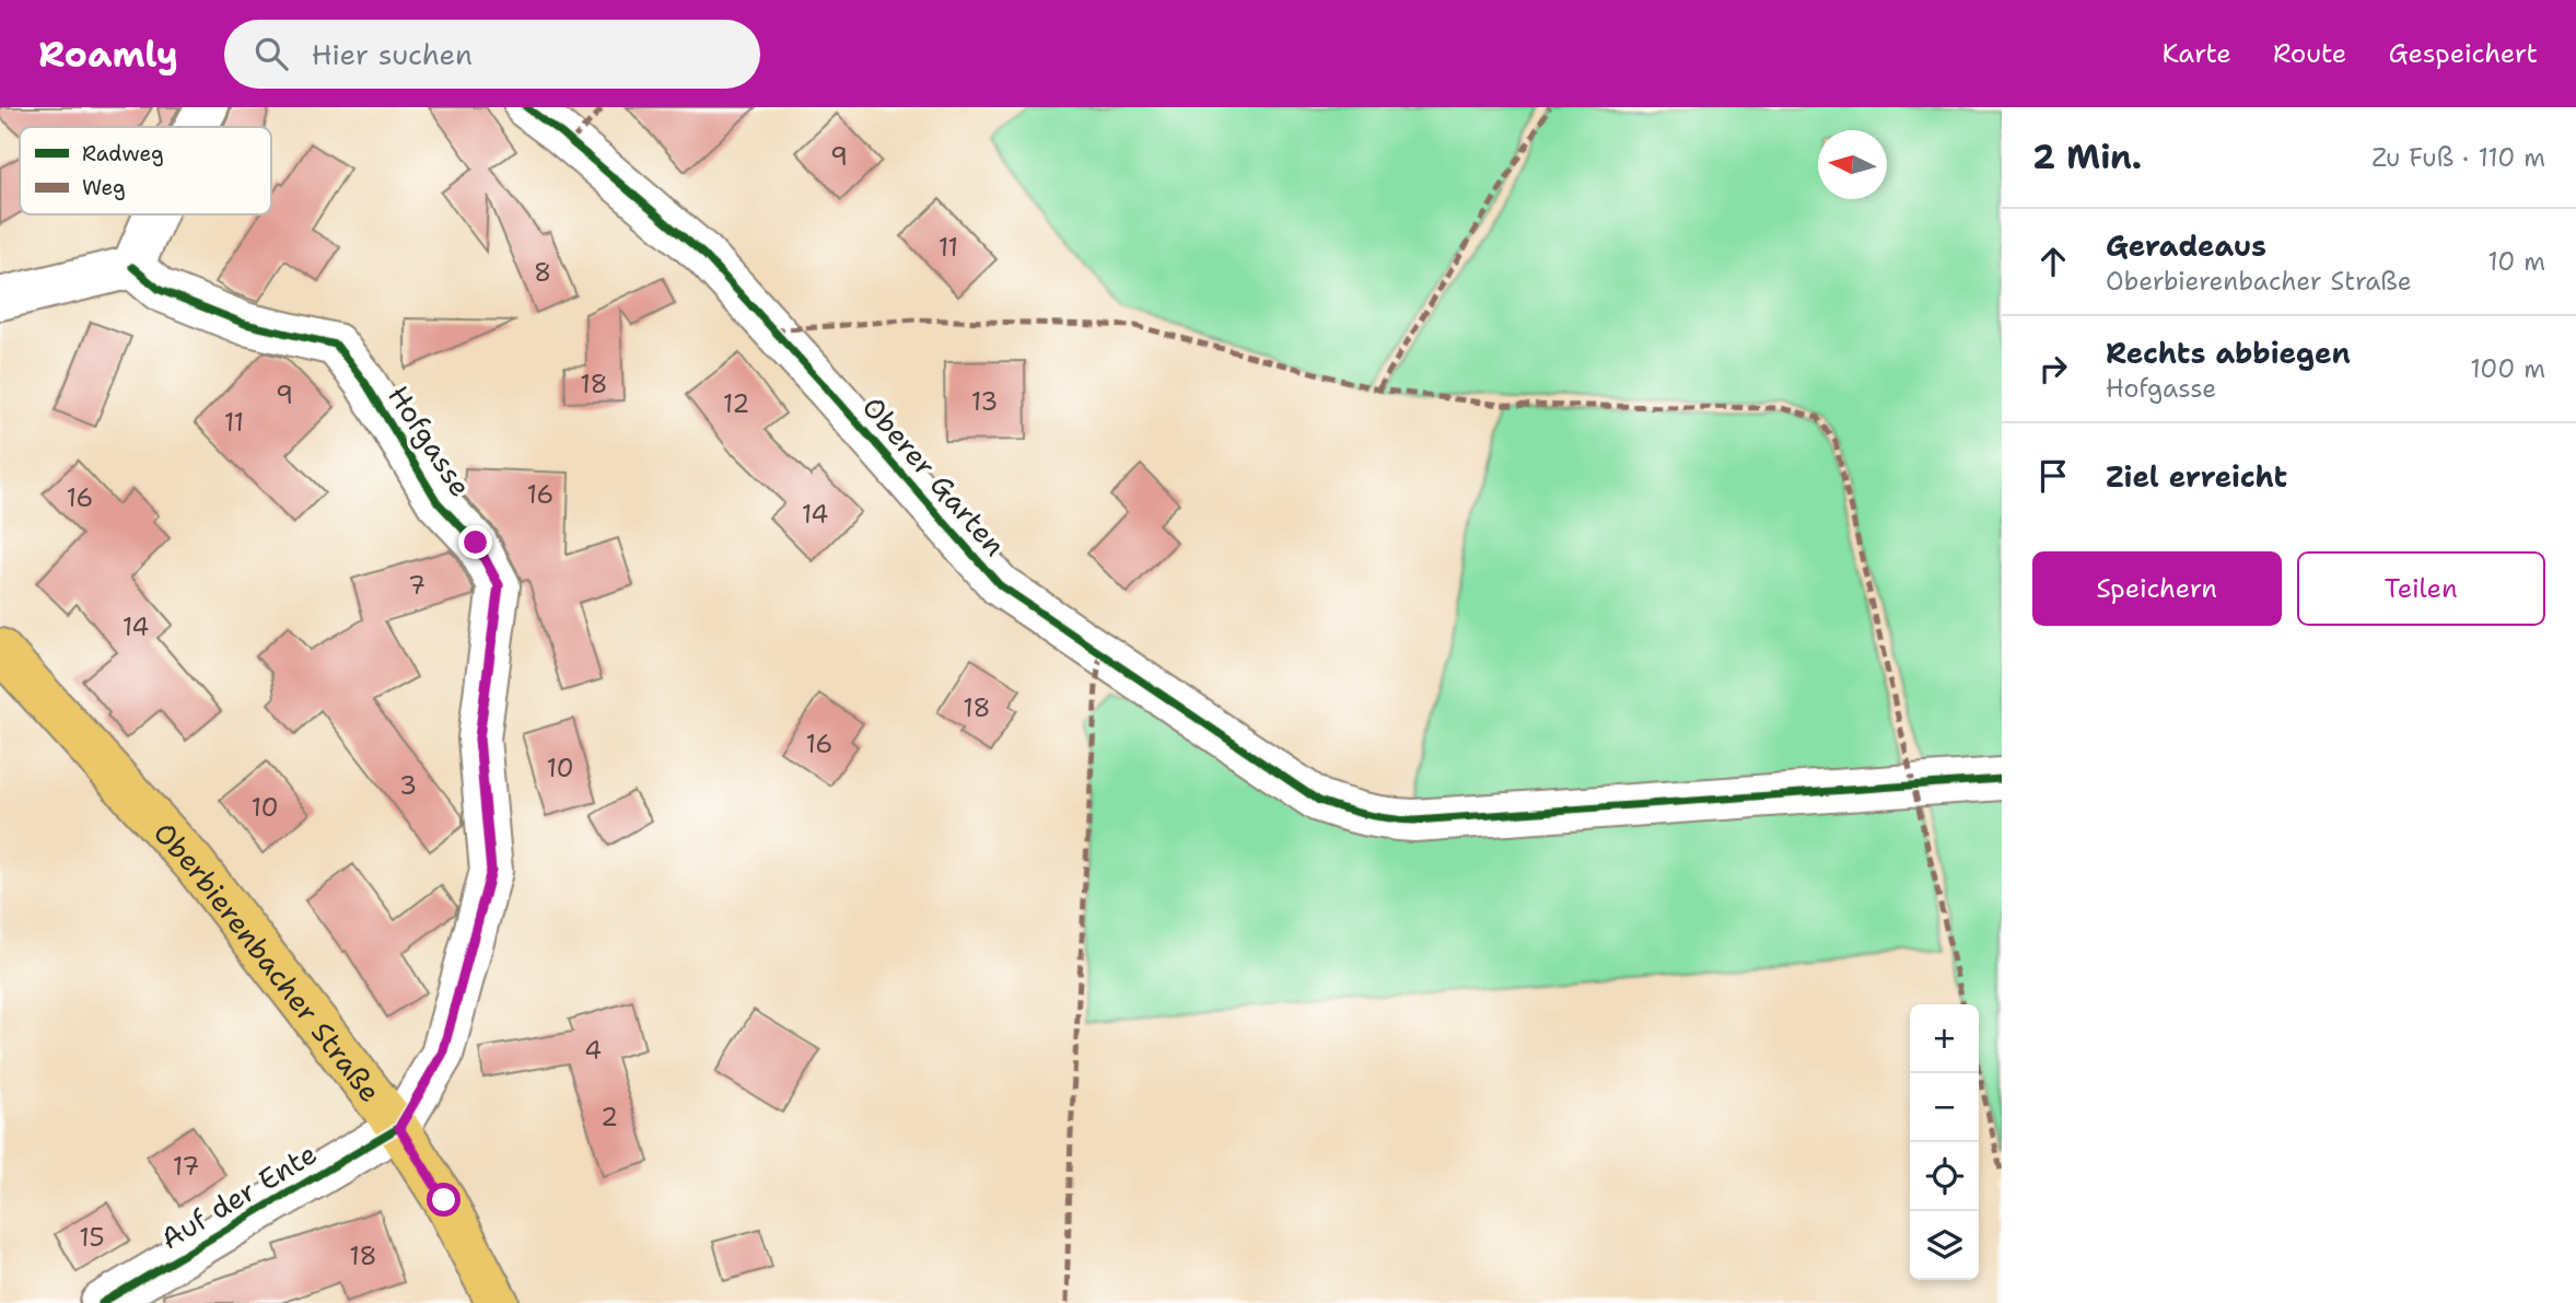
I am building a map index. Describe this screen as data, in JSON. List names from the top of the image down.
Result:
{
  "streets": {
    "main road": ["Oberbierenbacher Straße"],
    "street": ["Hofgasse", "Oberer Garten", "Auf der Ente"]
  },
  "crossings": [
    ["Hofgasse", "Oberbierenbacher Straße"],
    ["Hofgasse", "Auf der Ente"],
    ["Oberbierenbacher Straße", "Auf der Ente"]
  ],
  "house_numbers": [
    "9",
    "11",
    "8",
    "18",
    "9",
    "13",
    "12",
    "11",
    "16",
    "16",
    "14",
    "7",
    "14",
    "18",
    "16",
    "10",
    "3",
    "10",
    "4",
    "2",
    "17",
    "15",
    "18"
  ],
  "legend": ["Radweg", "Weg"],
  "north": "left",
  "page": {
    "header": "Roamly",
    "search": "Hier suchen",
    "nav": ["Karte", "Route", "Gespeichert"],
    "heading": ["2 Min.", "Zu Fuß · 110 m"],
    "list": [
      ["Geradeaus", "Oberbierenbacher Straße", "10 m"],
      ["Rechts abbiegen", "Hofgasse", "100 m"],
      "Ziel erreicht"
    ],
    "buttons": ["Speichern", "Teilen"],
    "map_buttons": ["+", "−"]
  }
}
